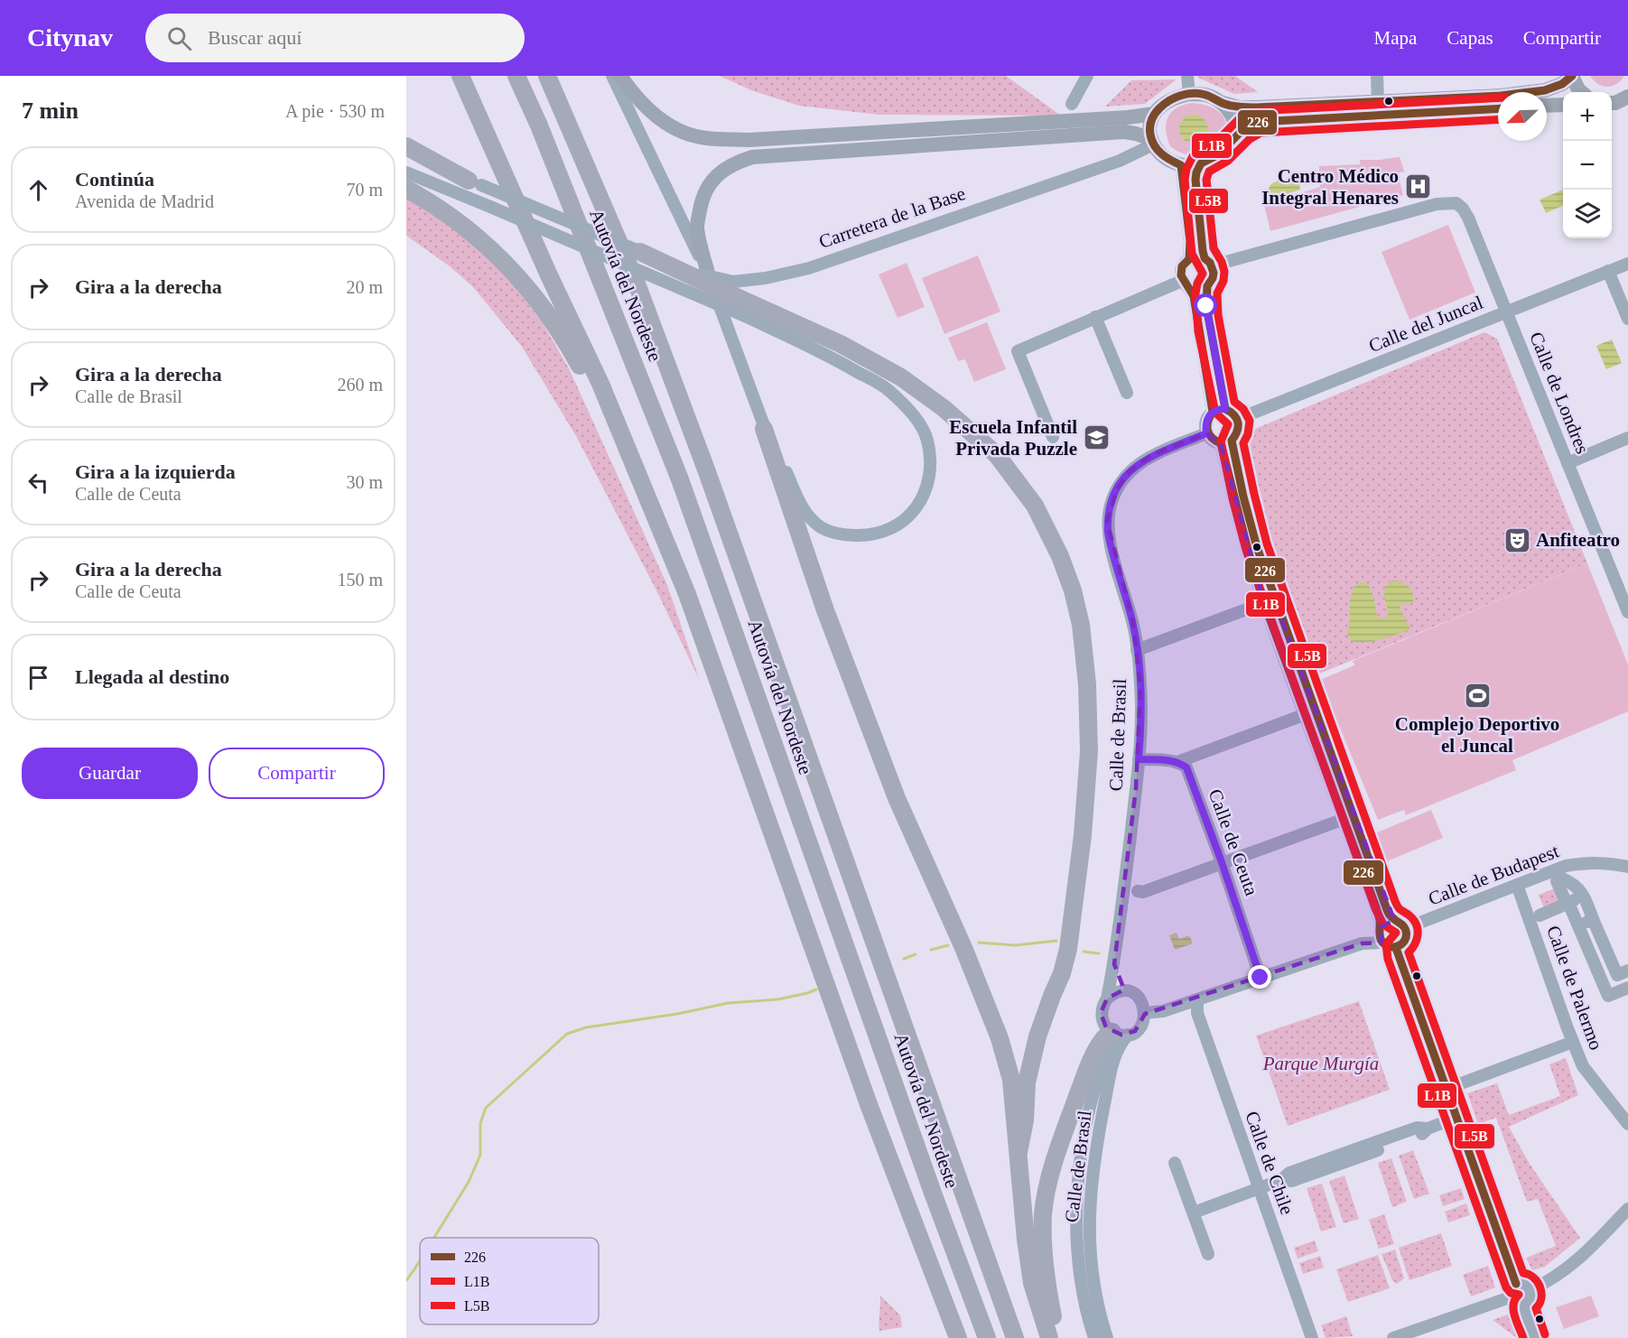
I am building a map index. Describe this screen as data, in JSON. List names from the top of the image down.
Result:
{
  "streets": {
    "highway": ["Autovía del Nordeste"],
    "street": [
      "Carretera de la Base",
      "Calle del Juncal",
      "Calle de Londres",
      "Calle de Brasil",
      "Calle de Ceuta",
      "Calle de Budapest",
      "Calle de Palermo",
      "Calle de Chile"
    ]
  },
  "crossings": [
    ["Calle del Juncal", "Calle de Londres"],
    ["Calle del Juncal", "Calle de Brasil"],
    ["Calle de Budapest", "Calle de Palermo"]
  ],
  "parks": ["Parque Murgía"],
  "places": {
    "hospital": ["Centro Médico Integral Henares"],
    "school or university": ["Escuela Infantil Privada Puzzle"],
    "theatre": ["Anfiteatro"],
    "sports": ["Complejo Deportivo el Juncal"]
  },
  "lines": ["transit line 226", "transit line L1B", "transit line L5B"],
  "legend": ["226", "L1B", "L5B"],
  "north": "bottom left",
  "page": {
    "header": "Citynav",
    "search": "Buscar aquí",
    "nav": ["Mapa", "Capas", "Compartir"],
    "heading": ["7 min", "A pie · 530 m"],
    "map_buttons": ["+", "−"],
    "list": [
      ["Continúa", "Avenida de Madrid", "70 m"],
      ["Gira a la derecha", "20 m"],
      ["Gira a la derecha", "Calle de Brasil", "260 m"],
      ["Gira a la izquierda", "Calle de Ceuta", "30 m"],
      ["Gira a la derecha", "Calle de Ceuta", "150 m"],
      "Llegada al destino"
    ],
    "buttons": ["Guardar", "Compartir"]
  }
}
